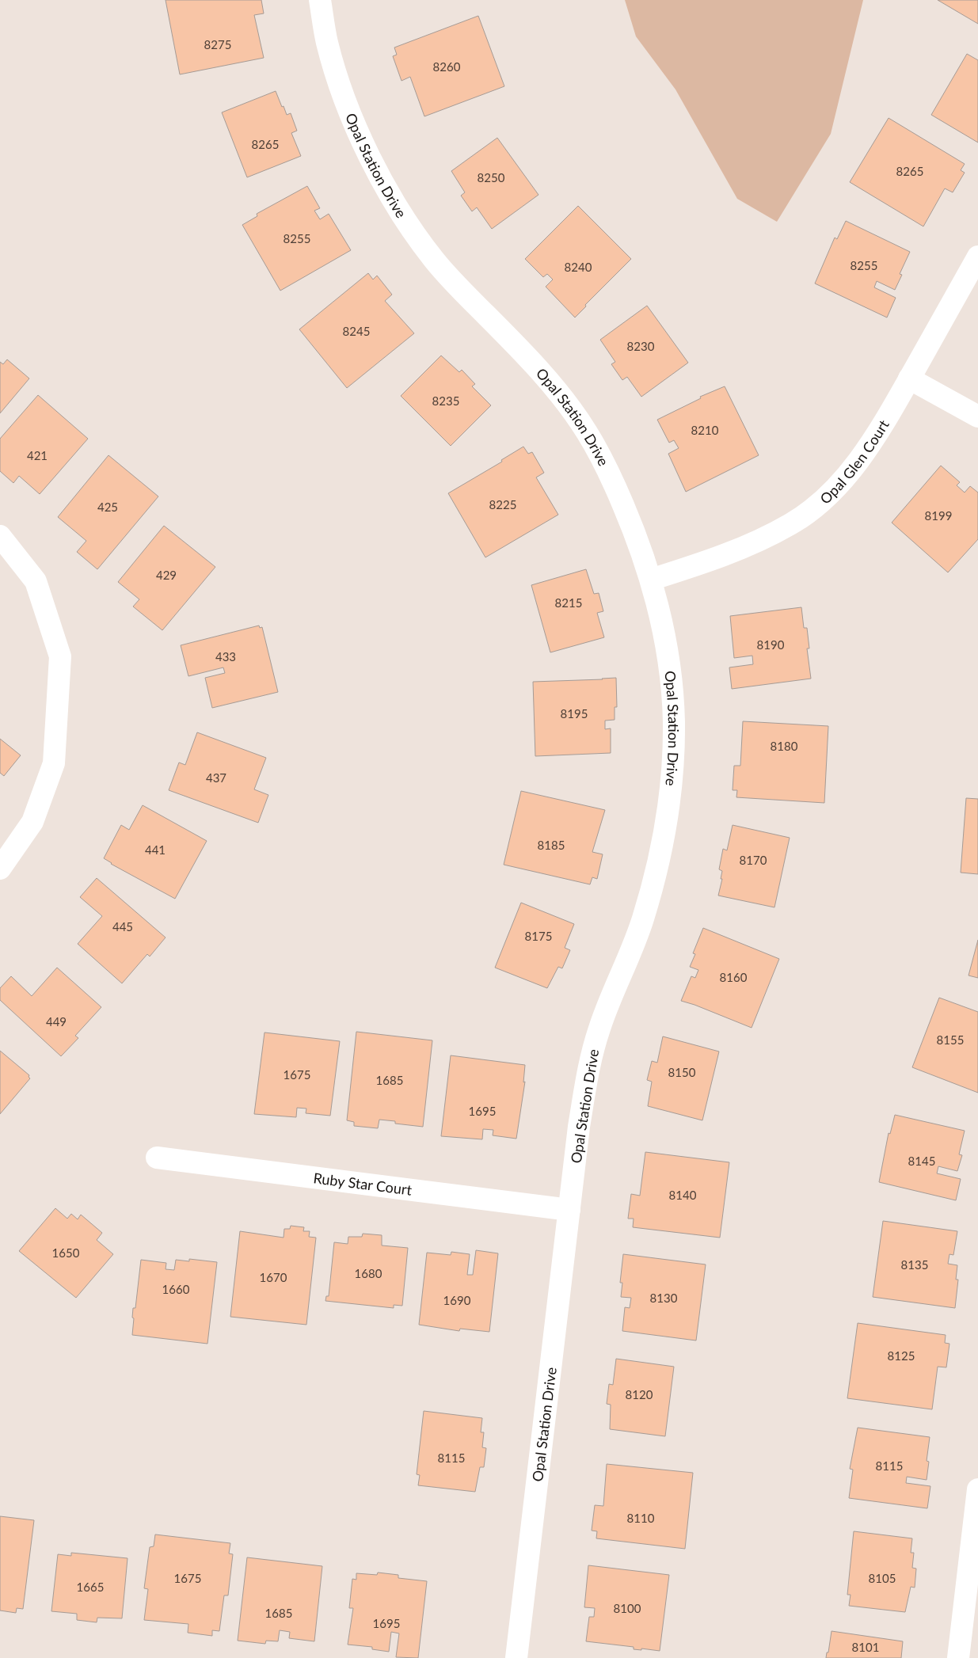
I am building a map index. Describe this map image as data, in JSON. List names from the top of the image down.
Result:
{
  "streets": {
    "street": ["Opal Station Drive", "Opal Glen Court", "Ruby Star Court"]
  },
  "crossings": [
    ["Opal Station Drive", "Opal Glen Court"],
    ["Opal Station Drive", "Ruby Star Court"]
  ],
  "house_numbers": [
    "8275",
    "8260",
    "8265",
    "8265",
    "8250",
    "8255",
    "8255",
    "8240",
    "8245",
    "8230",
    "8235",
    "8210",
    "421",
    "8225",
    "425",
    "8199",
    "429",
    "8215",
    "8190",
    "433",
    "8195",
    "8180",
    "437",
    "8185",
    "441",
    "8170",
    "445",
    "8175",
    "8160",
    "449",
    "8155",
    "8150",
    "1675",
    "1685",
    "1695",
    "8145",
    "8140",
    "1650",
    "8135",
    "1680",
    "1670",
    "1660",
    "8130",
    "1690",
    "8125",
    "8120",
    "8115",
    "8115",
    "8110",
    "1675",
    "8105",
    "1665",
    "8100",
    "1685",
    "1695",
    "8101"
  ]
}
